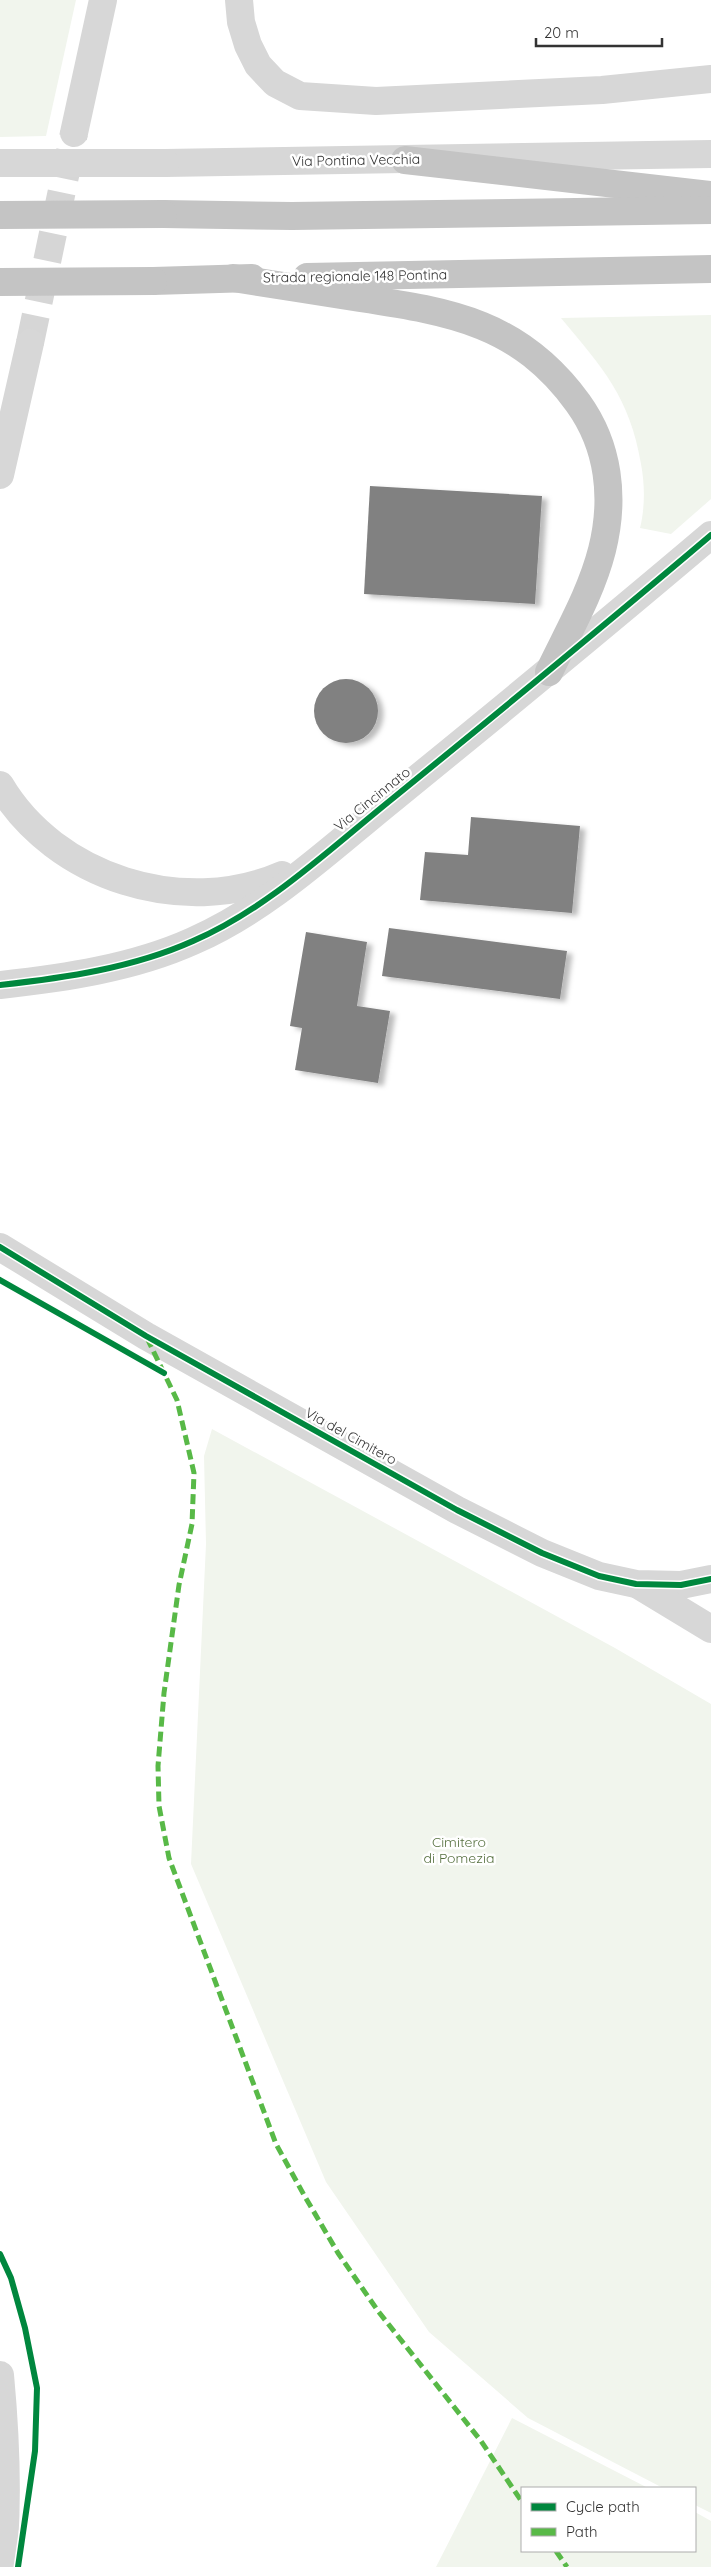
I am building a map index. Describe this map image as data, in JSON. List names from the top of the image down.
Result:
{
  "streets": {
    "highway": ["Strada regionale 148 Pontina"],
    "street": ["Via Pontina Vecchia", "Via Cincinnato", "Via del Cimitero"]
  },
  "parks": ["Cimitero di Pomezia"],
  "legend": ["Cycle path", "Path"],
  "scale_bar": "20 m"
}
